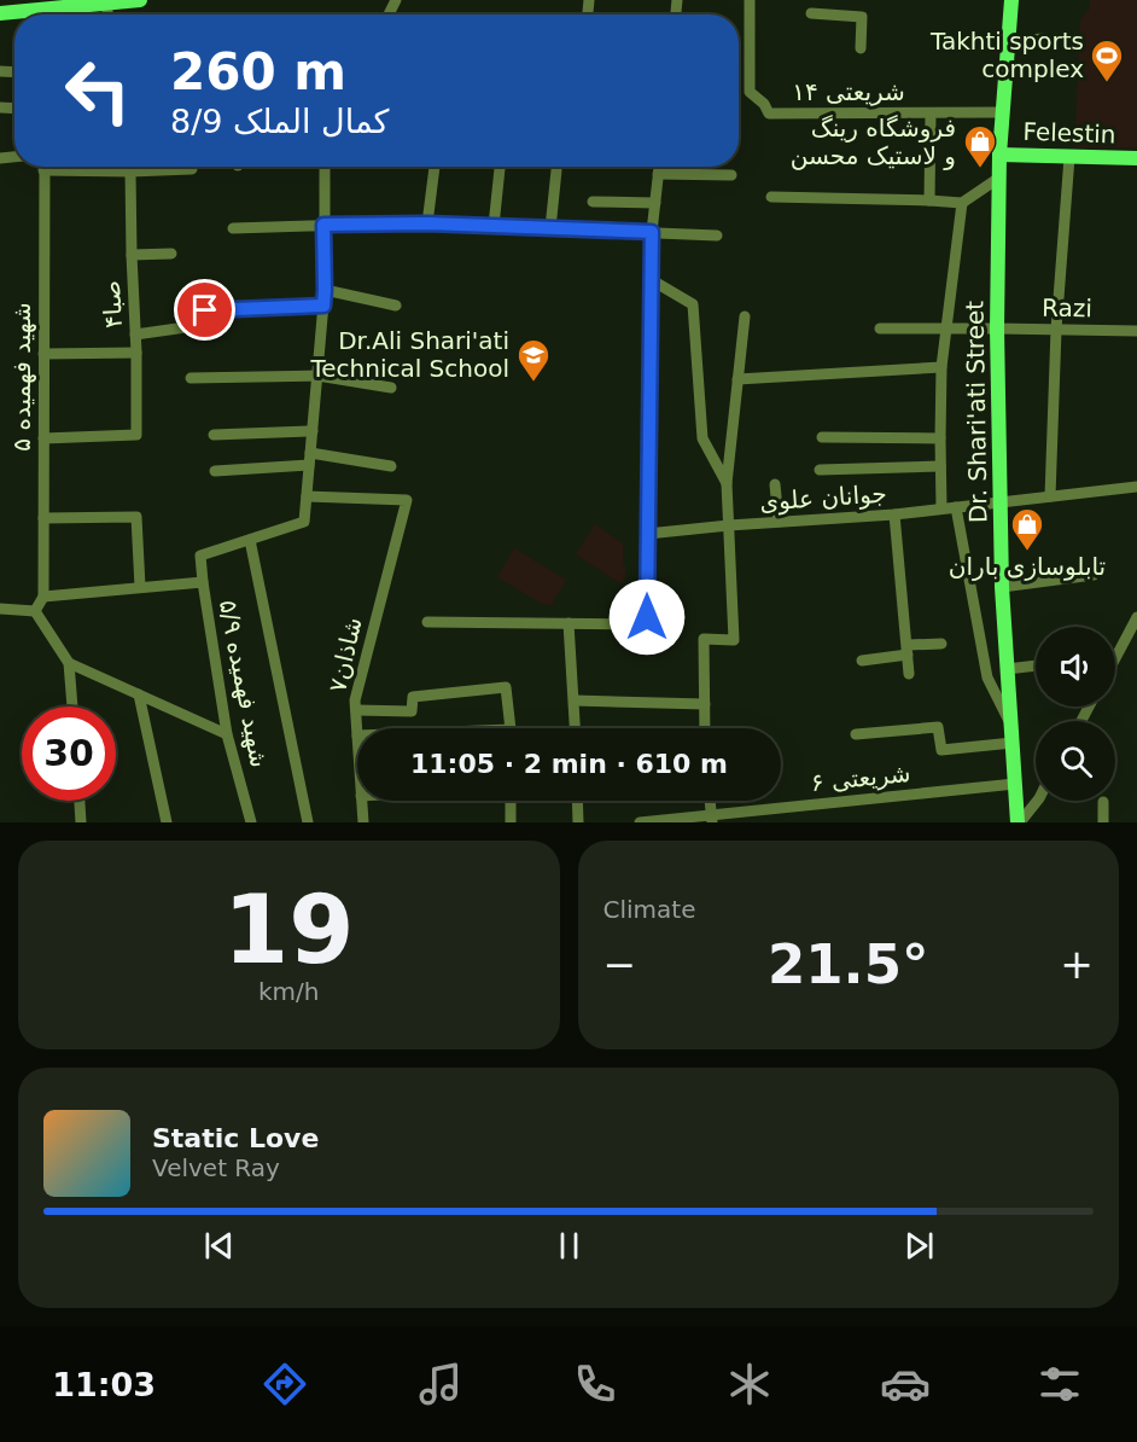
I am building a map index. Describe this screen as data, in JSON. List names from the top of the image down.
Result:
{
  "streets": {
    "main road": ["Felestin", "Dr. Shari'ati Street"],
    "street": [
      "شریعتی ۱۴",
      "صبا۴",
      "Razi",
      "شهید فهمیده ۵",
      "جوانان علوی",
      "شاذان۷",
      "شهید فهمیده ۵/۹",
      "شریعتی ۶"
    ]
  },
  "crossings": [
    ["شریعتی ۱۴", "Dr. Shari'ati Street"],
    ["Felestin", "Dr. Shari'ati Street"],
    ["صبا۴", "شهید فهمیده ۵"],
    ["Razi", "Dr. Shari'ati Street"],
    ["شهید فهمیده ۵", "شهید فهمیده ۵/۹"],
    ["Dr. Shari'ati Street", "جوانان علوی"],
    ["Dr. Shari'ati Street", "شریعتی ۶"]
  ],
  "places": {
    "sports": ["Takhti sports complex"],
    "shop": ["فروشگاه رینگ و لاستیک محسن", "تابلوسازی باران"],
    "school or university": ["Dr.Ali Shari'ati Technical School"]
  },
  "page": {
    "turn": ["260 m", "کمال الملک 8/9"],
    "limit": "30",
    "trip": "11:05 · 2 min · 610 m",
    "tile": [
      ["19", "km/h"],
      "Climate"
    ],
    "heat": ["−", "21.5°", "+"],
    "song": ["Static Love", "Velvet Ray"],
    "tabs": "11:03"
  }
}
